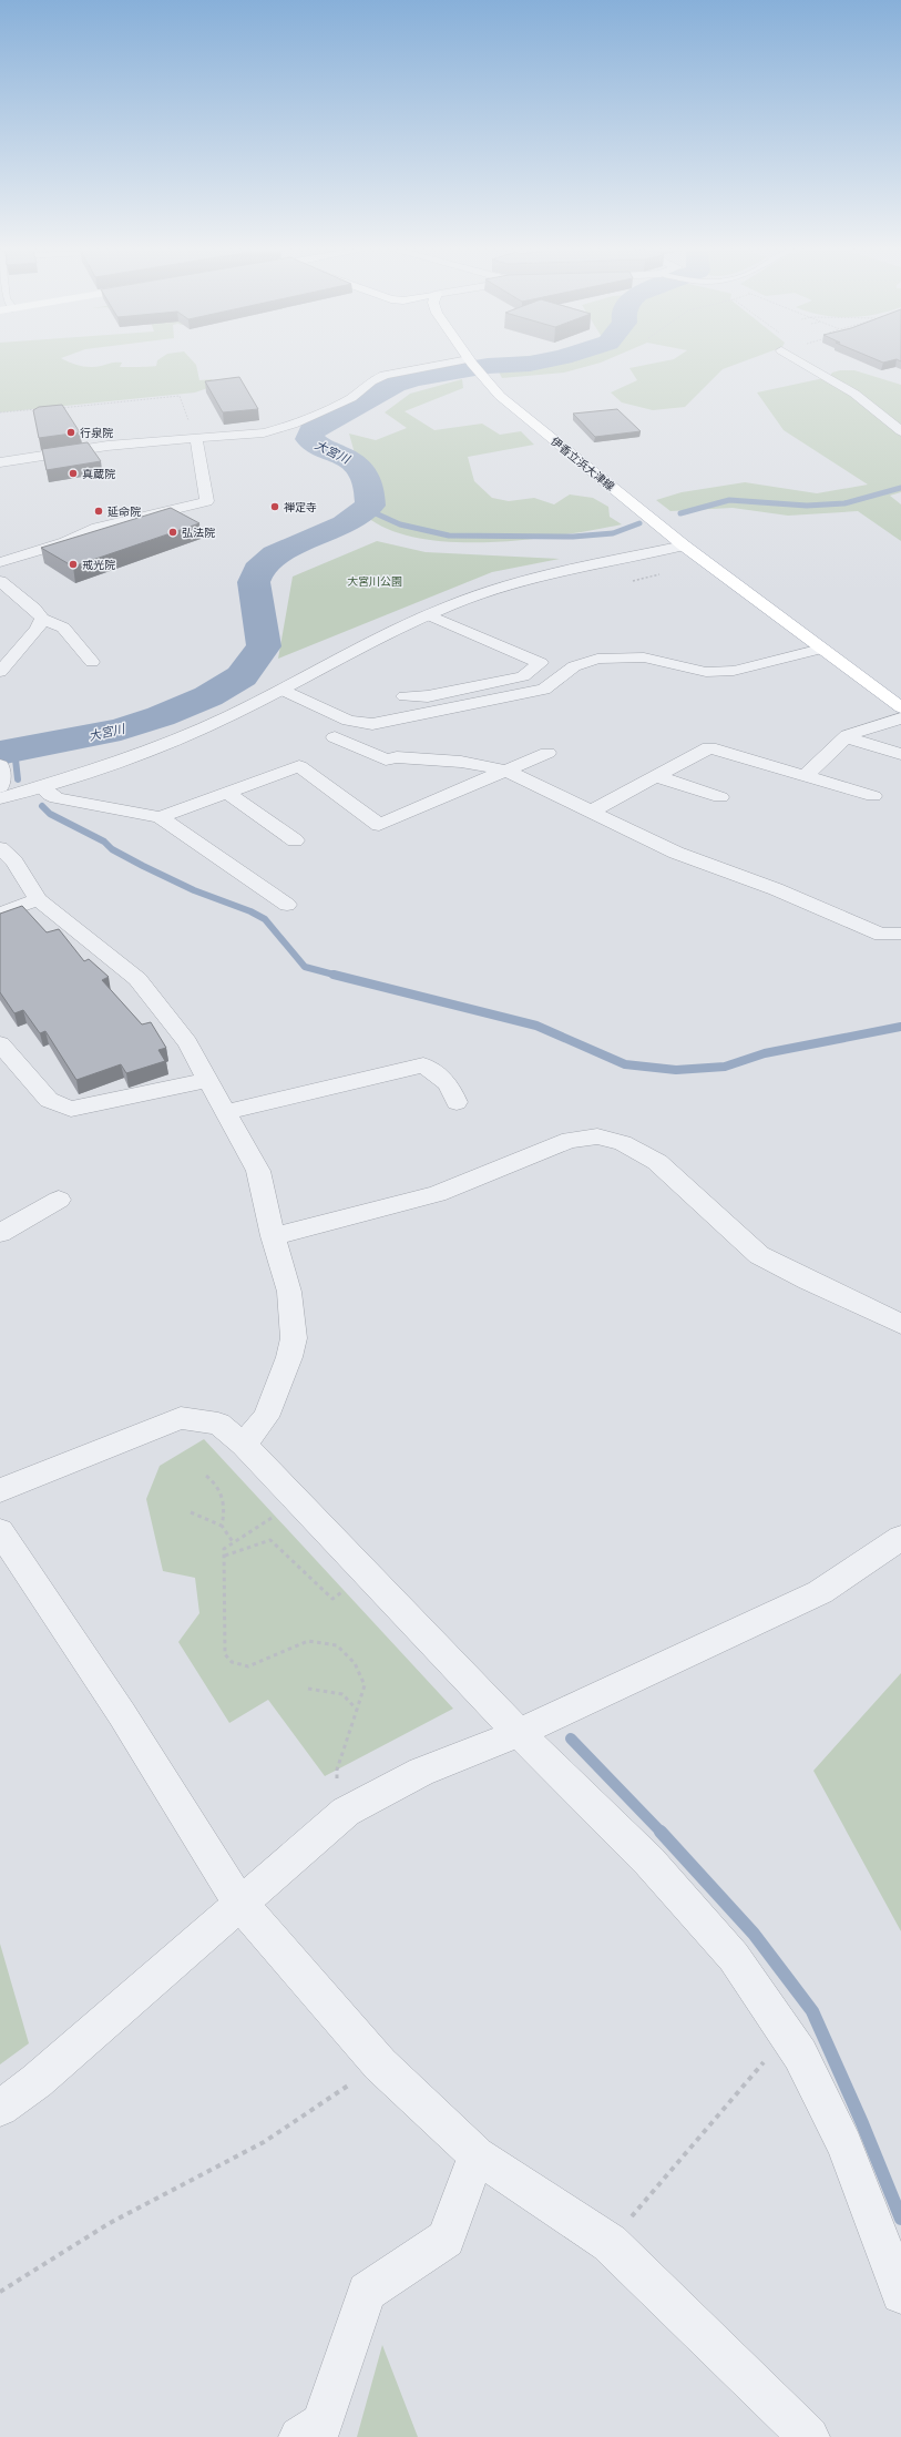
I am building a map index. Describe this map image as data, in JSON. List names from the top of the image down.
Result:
{
  "streets": {
    "main road": ["伊香立浜大津線"]
  },
  "water": ["大宮川"],
  "parks": ["大宮川公園"],
  "places": [
    "行泉院",
    "真蔵院",
    "禅定寺",
    "延命院",
    "弘法院",
    "戒光院"
  ]
}
